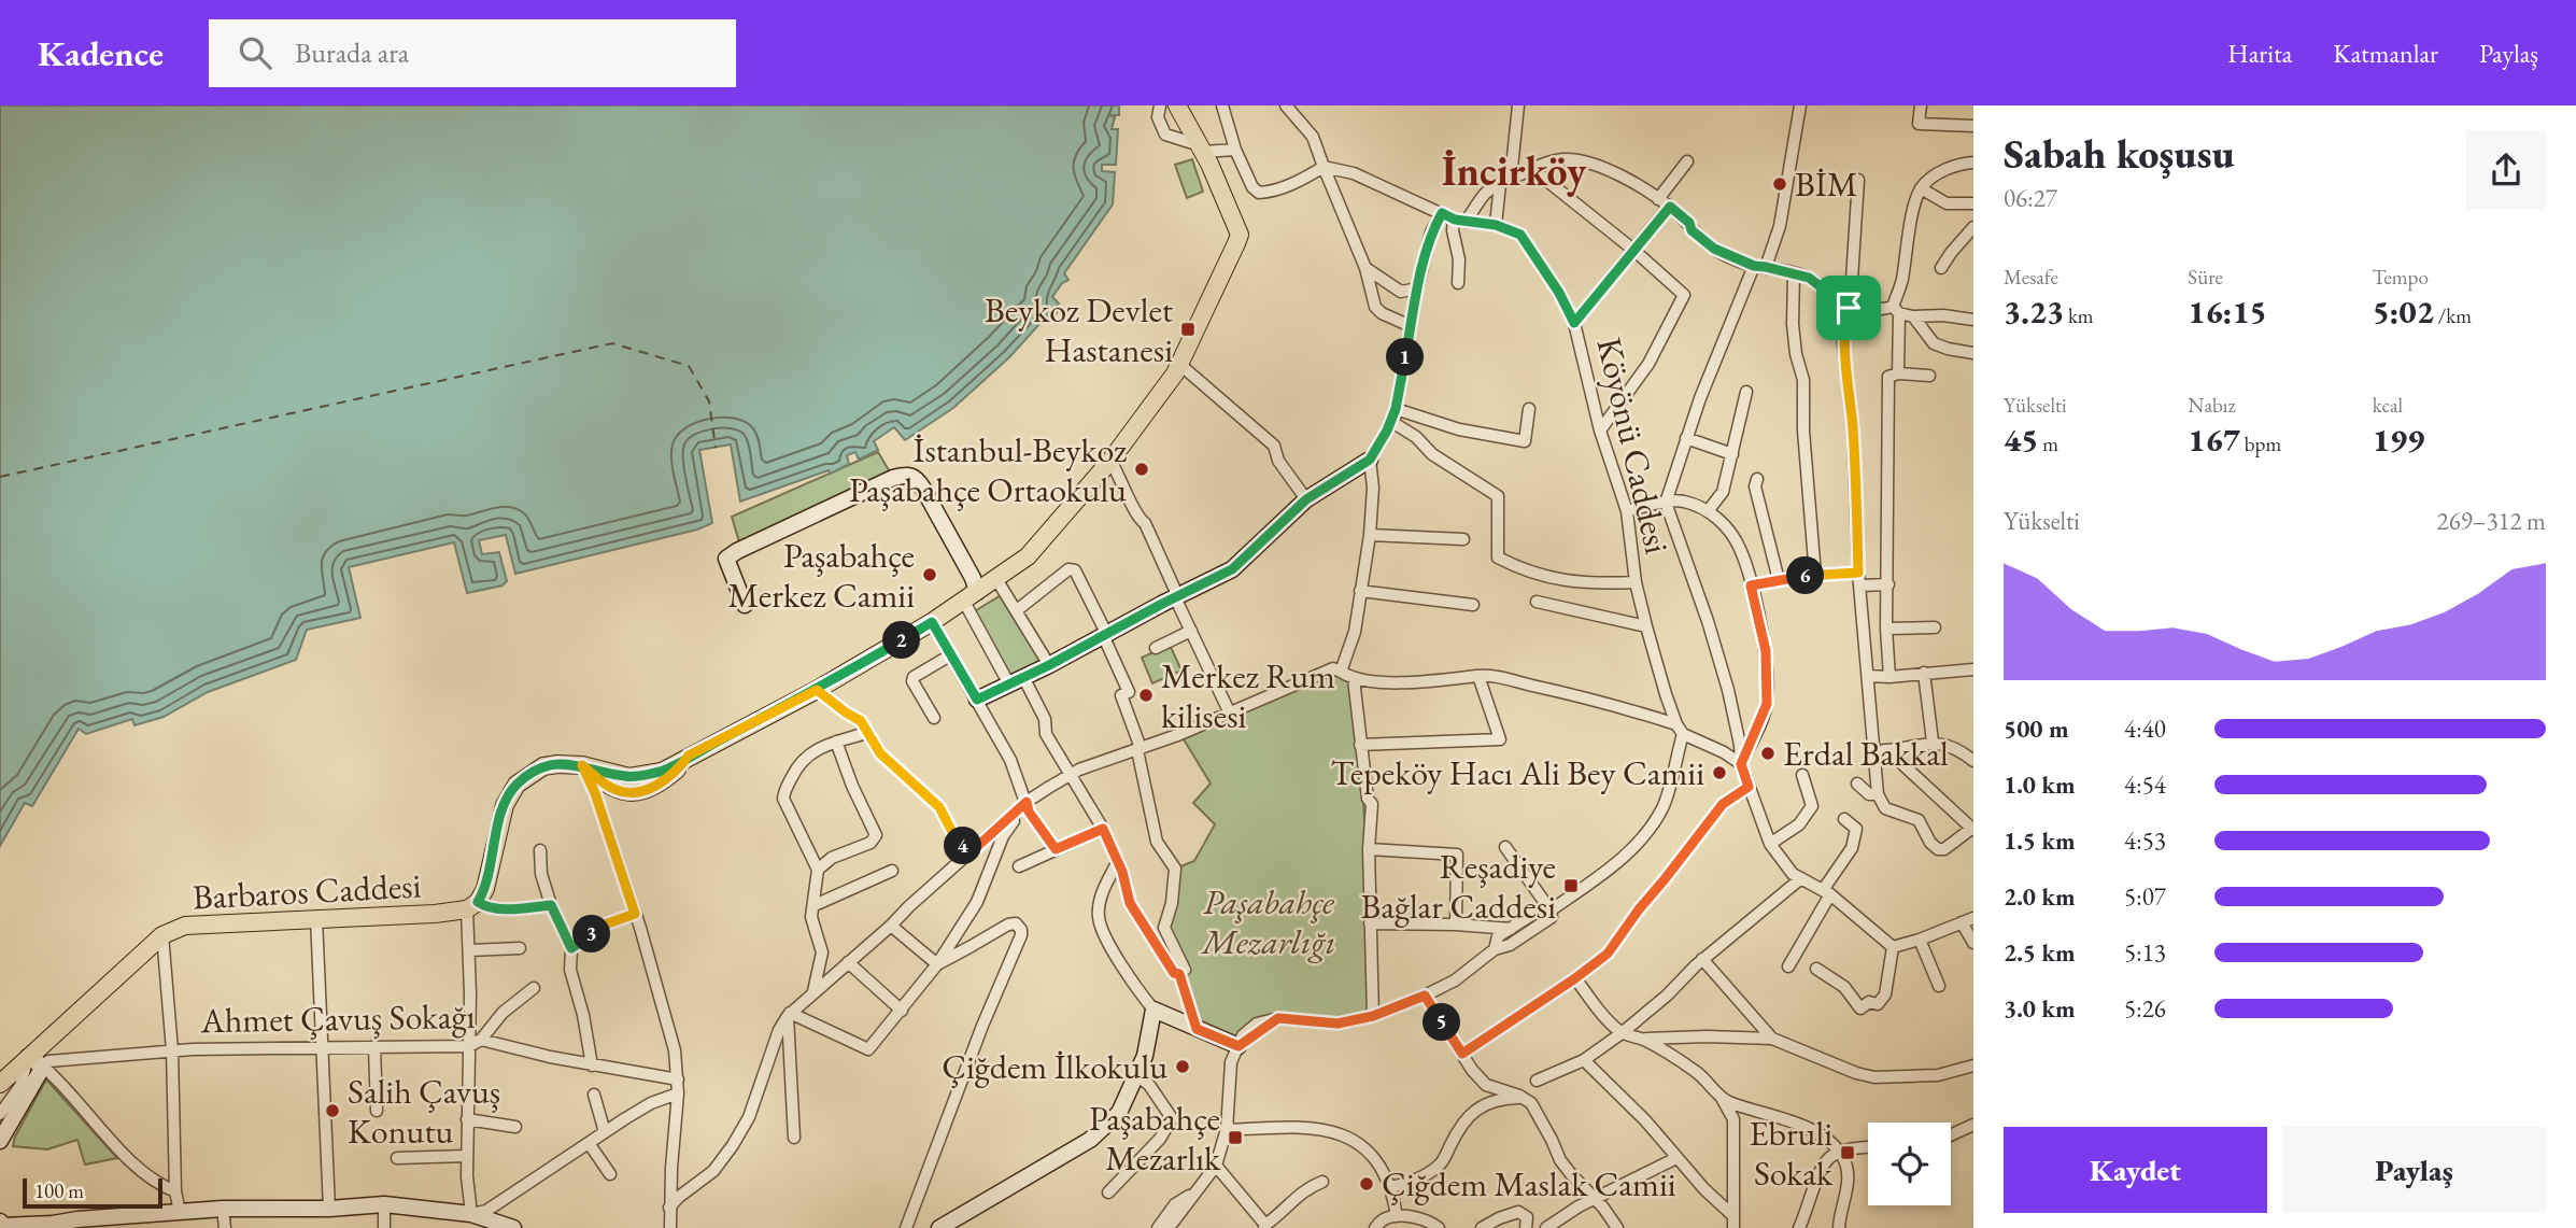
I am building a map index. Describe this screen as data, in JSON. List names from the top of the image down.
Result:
{
  "streets": {
    "main road": ["Barbaros Caddesi"],
    "street": ["Köyönü Caddesi", "Ahmet Çavuş Sokağı"]
  },
  "districts": ["İncirköy"],
  "parks": ["Paşabahçe Mezarlığı"],
  "places": {
    "other": [
      "BİM",
      "İstanbul-Beykoz Paşabahçe Ortaokulu",
      "Paşabahçe Merkez Camii",
      "Merkez Rum kilisesi",
      "Erdal Bakkal",
      "Tepeköy Hacı Ali Bey Camii",
      "Çiğdem İlkokulu",
      "Salih Çavuş Konutu",
      "Çiğdem Maslak Camii"
    ],
    "transit": [
      "Beykoz Devlet Hastanesi",
      "Reşadiye Bağlar Caddesi",
      "Paşabahçe Mezarlık",
      "Ebruli Sokak"
    ]
  },
  "scale_bar": "100 m",
  "page": {
    "header": "Kadence",
    "search": "Burada ara",
    "nav": ["Harita", "Katmanlar", "Paylaş"],
    "heading": ["Sabah koşusu", "06:27"],
    "stats": [
      ["Mesafe", "3.23 km"],
      ["Süre", "16:15"],
      ["Tempo", "5:02 /km"],
      ["Yükselti", "45 m"],
      ["Nabız", "167 bpm"],
      ["kcal", "199"]
    ],
    "pins": [
      "1",
      "6",
      "2",
      "4",
      "3",
      "5"
    ],
    "chart": ["Yükselti", "269–312 m"],
    "list": [
      {
        "name": "500 m",
        "note": "4:40"
      },
      {
        "name": "1.0 km",
        "note": "4:54"
      },
      {
        "name": "1.5 km",
        "note": "4:53"
      },
      {
        "name": "2.0 km",
        "note": "5:07"
      },
      {
        "name": "2.5 km",
        "note": "5:13"
      },
      {
        "name": "3.0 km",
        "note": "5:26"
      }
    ],
    "buttons": ["Kaydet", "Paylaş"],
    "scale": "100 m"
  }
}
